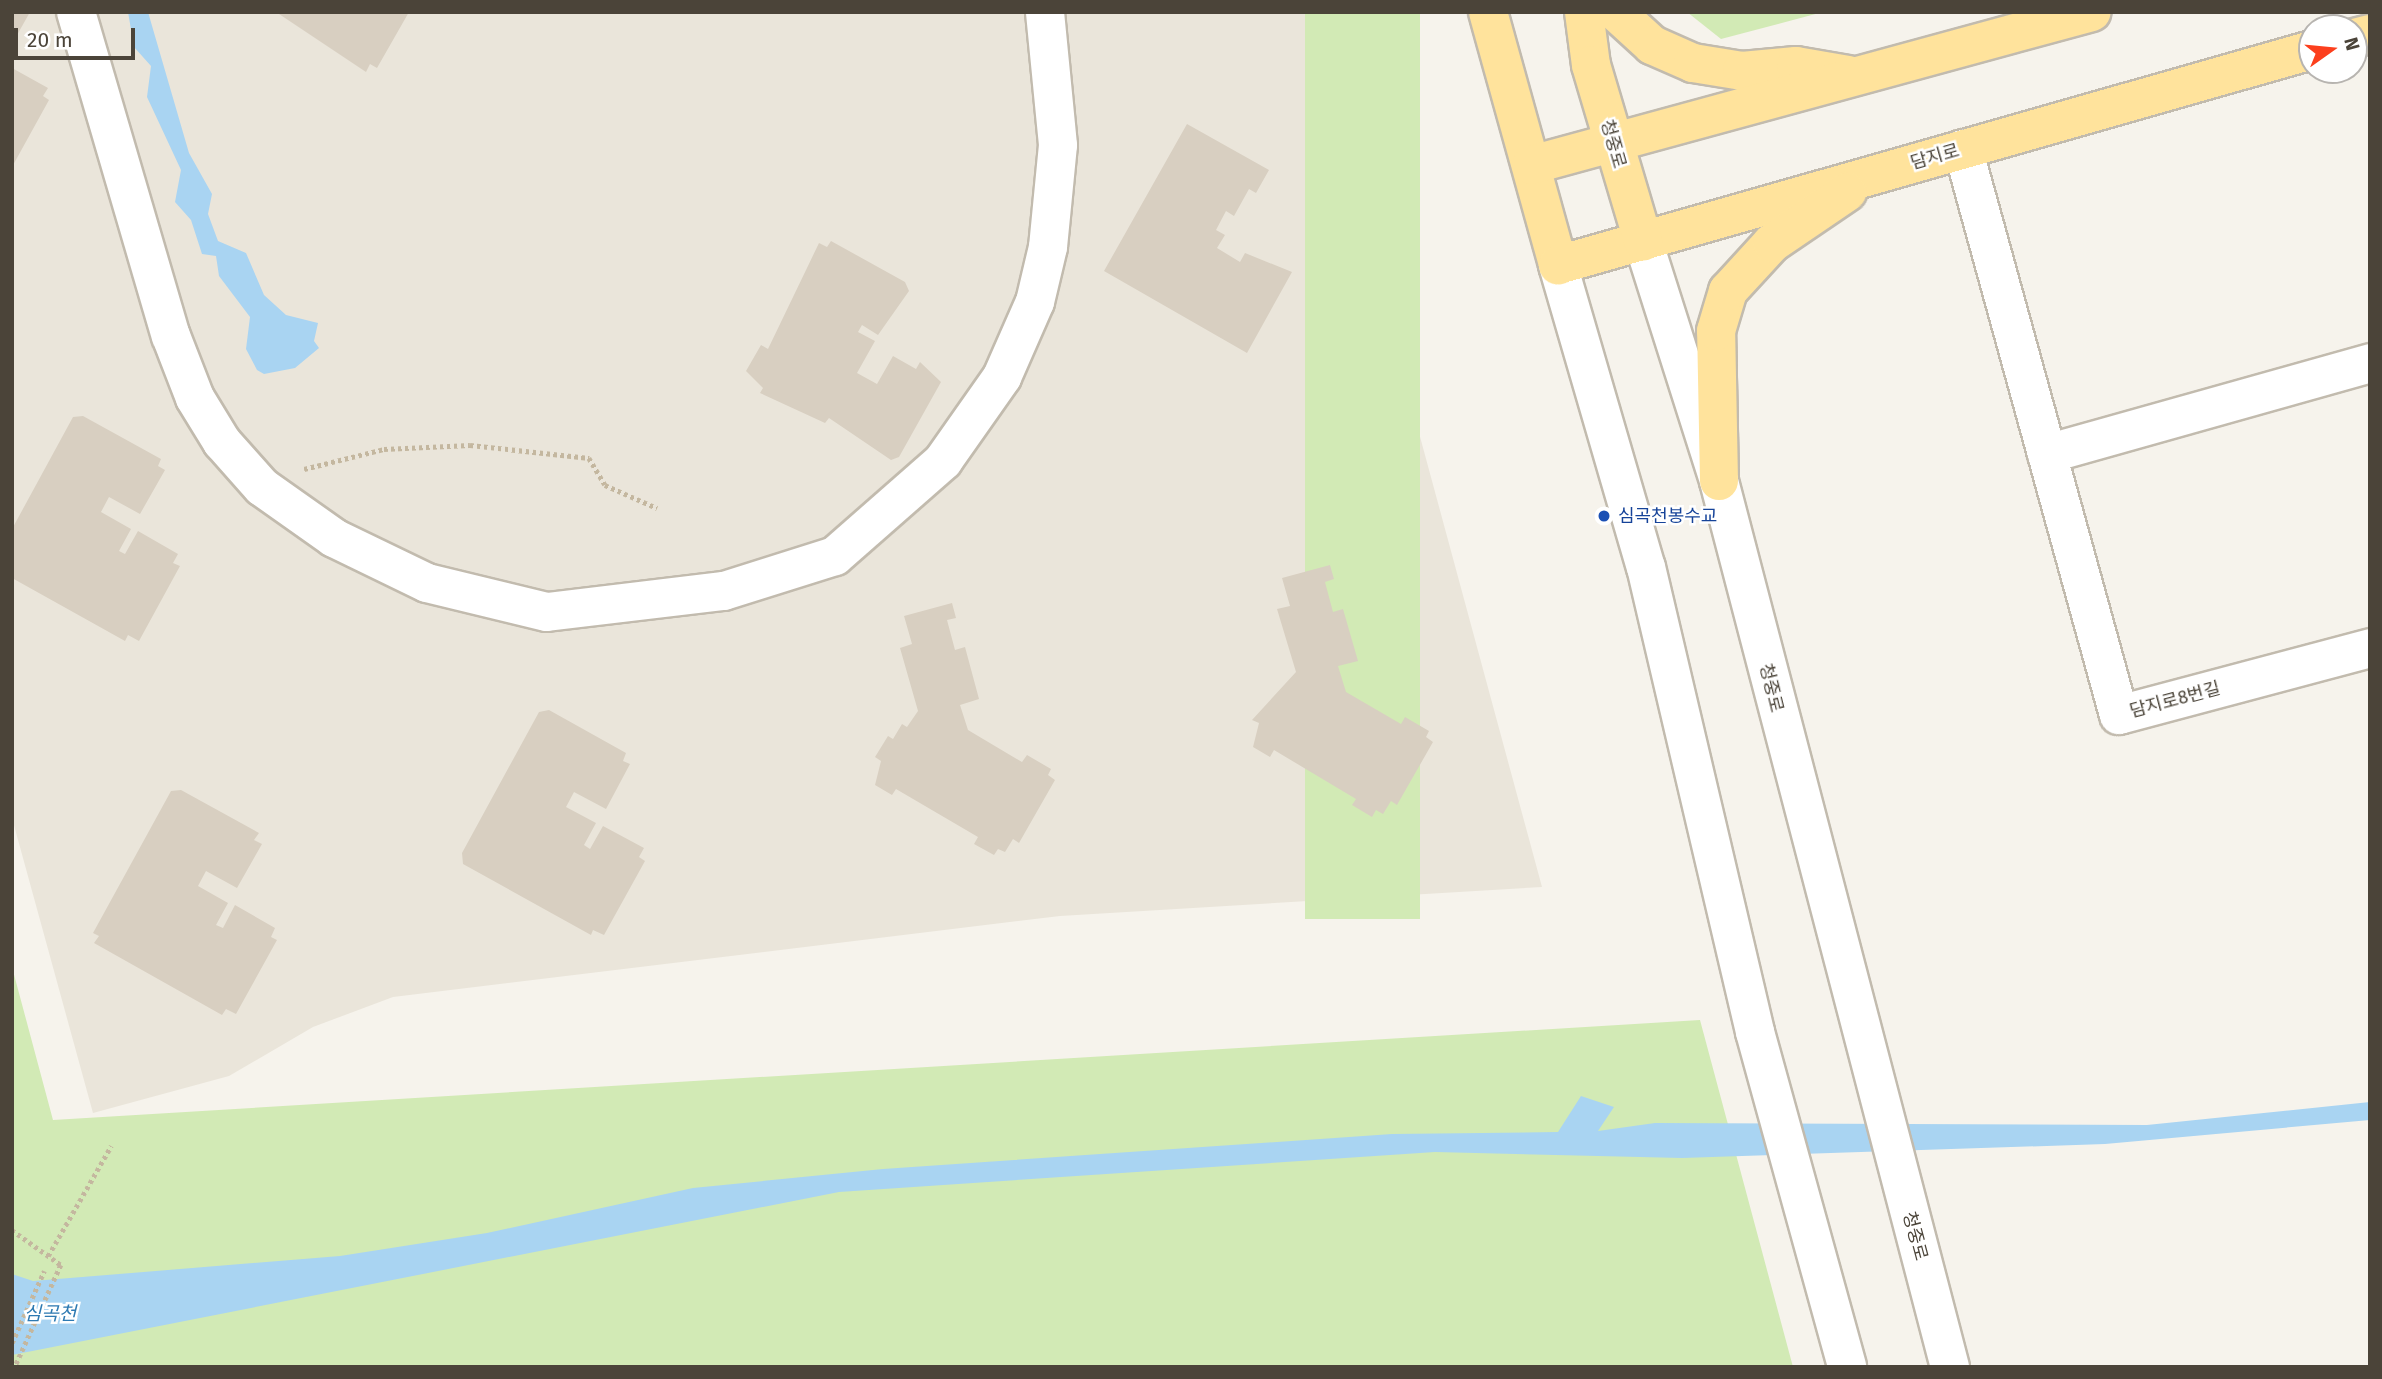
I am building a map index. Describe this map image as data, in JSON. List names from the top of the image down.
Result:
{
  "streets": {
    "main road": ["청중로", "담지로"],
    "street": ["담지로8번길"]
  },
  "crossings": [
    ["청중로", "담지로"],
    ["담지로", "담지로8번길"]
  ],
  "water": ["심곡천"],
  "places": ["심곡천봉수교"],
  "scale_bar": "20 m",
  "north": "right"
}
